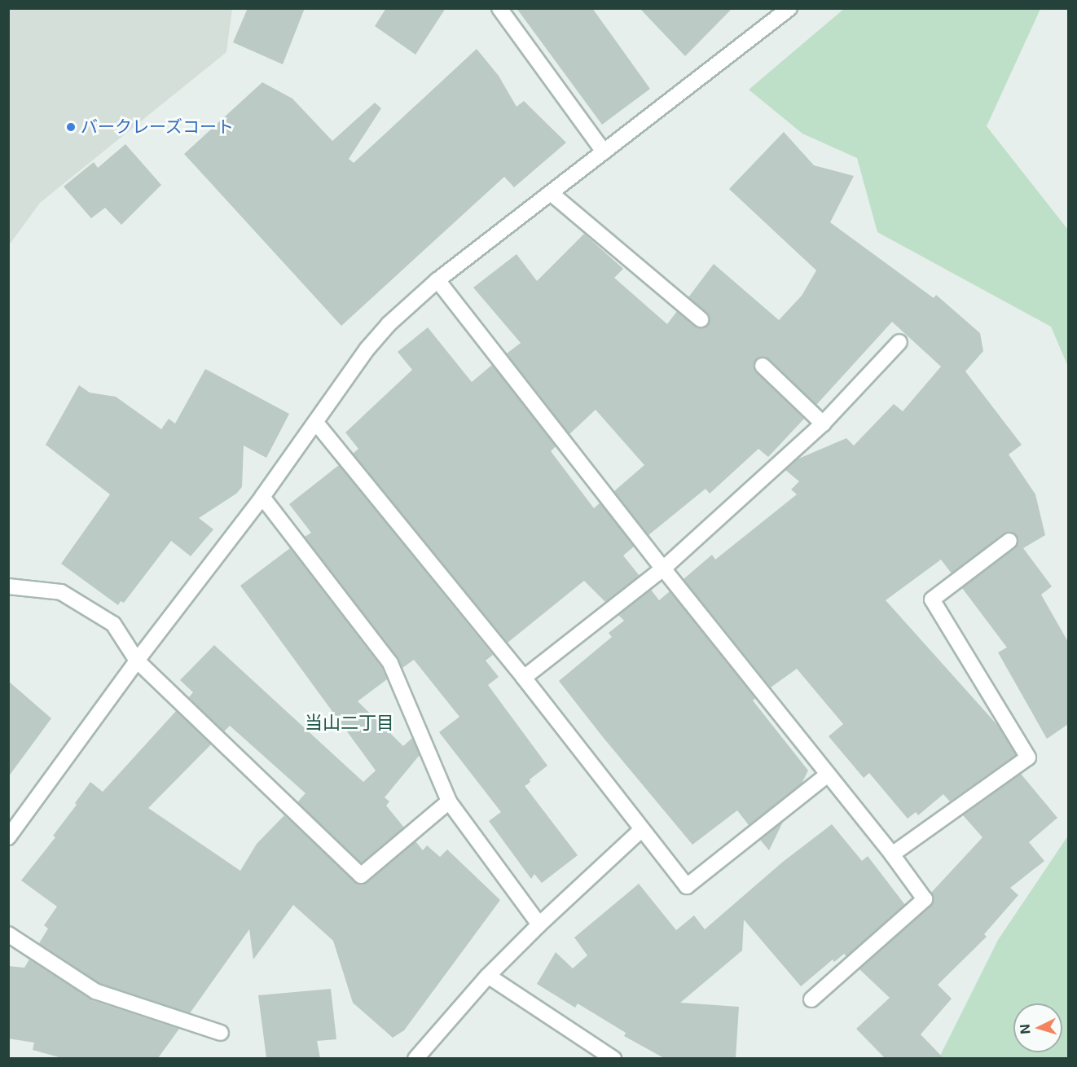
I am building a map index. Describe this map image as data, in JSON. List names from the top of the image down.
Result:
{
  "districts": ["当山二丁目"],
  "places": ["バークレーズコート"],
  "north": "left"
}
